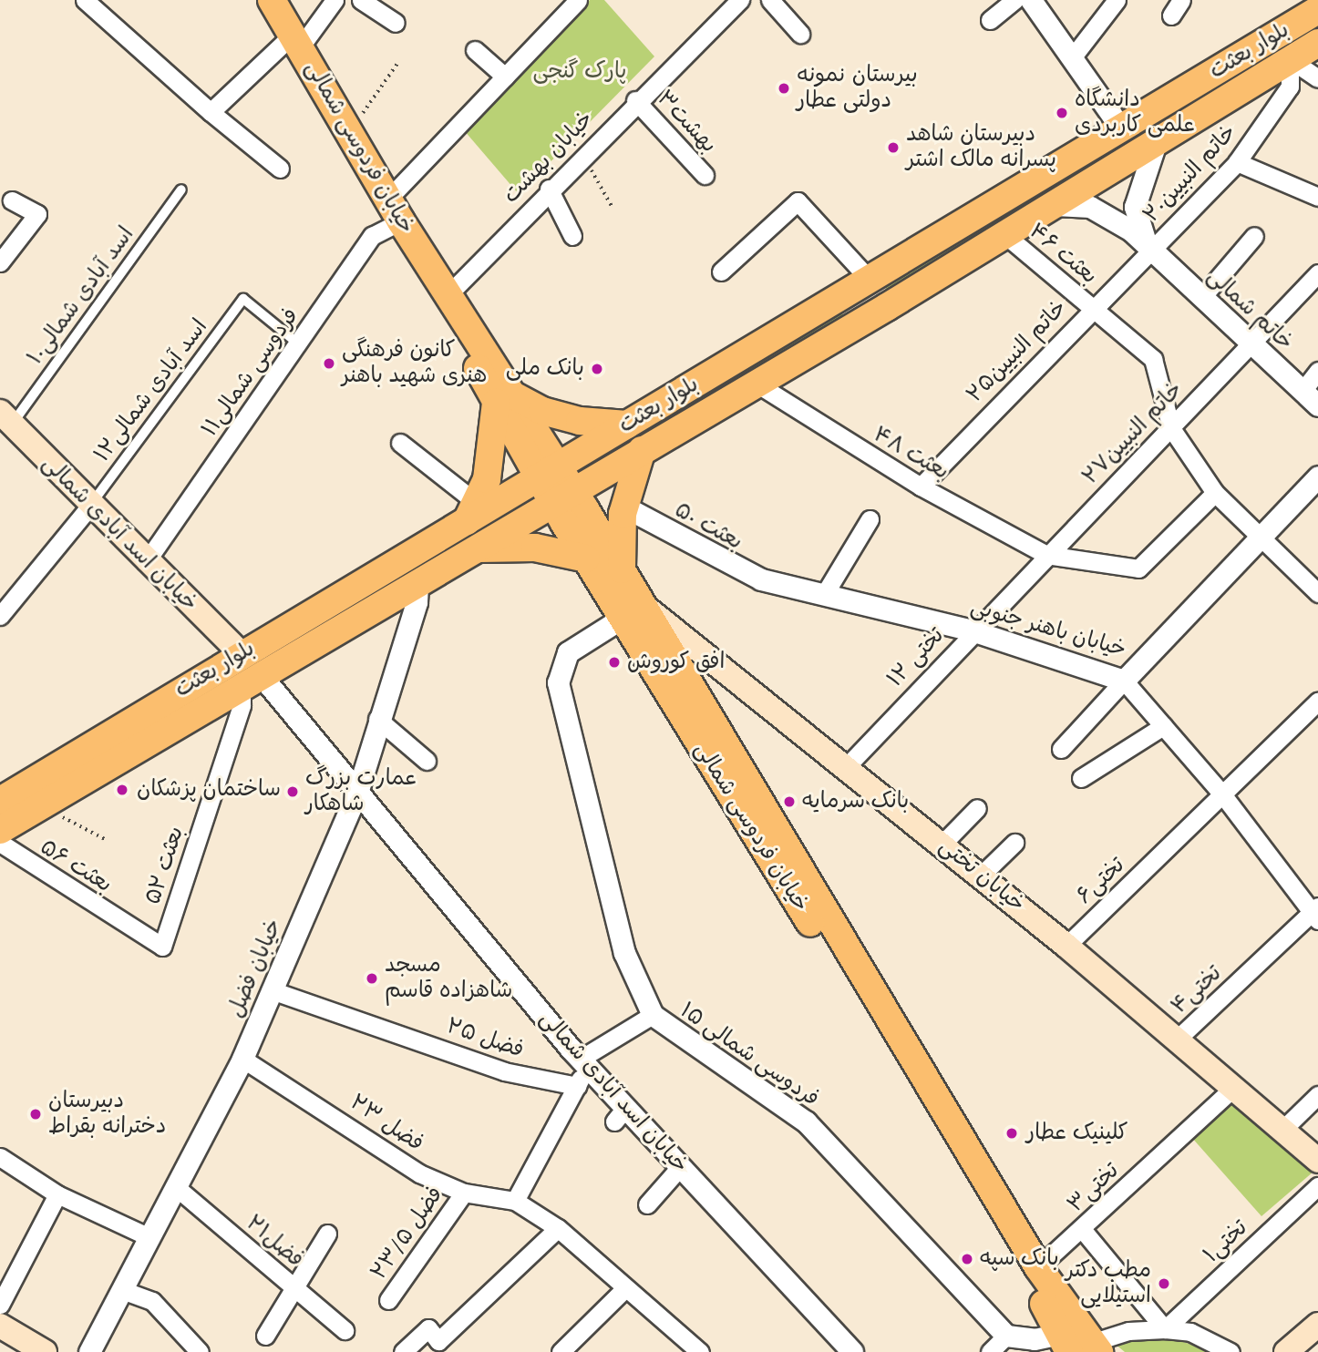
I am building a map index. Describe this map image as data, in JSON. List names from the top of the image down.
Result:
{
  "streets": {
    "main road": [
      "بلوار بعثت",
      "خیابان فردوسی شمالی",
      "خیابان اسد آبادی شمالی",
      "خیابان تختی"
    ],
    "street": [
      "بهشت۳",
      "خیابان بهشت",
      "خاتم النبیین۲۰",
      "بعثت ۴۶",
      "خاتم شمالی",
      "خاتم النبیین۲۵",
      "فردوسی شمالی۱۱",
      "خاتم النبیین۲۷",
      "بعثت ۴۸",
      "بعثت ۵۰",
      "خیابان باهنر جنوبی",
      "تختی ۱۲",
      "بعثت ۵۲",
      "بعثت ۵۶",
      "تختی۶",
      "خیابان فضل",
      "تختی۴",
      "فضل ۲۵",
      "فردوسی شمالی ۱۵",
      "فضل ۲۳",
      "تختی۳",
      "فضل ۲۳/۵",
      "فضل۲۱",
      "تختی۱"
    ],
    "lane": ["اسد آبادی شمالی۱۰", "اسد آبادی شمالی۱۲"]
  },
  "crossings": [
    ["بلوار بعثت", "خیابان فردوسی شمالی"],
    ["بلوار بعثت", "خاتم النبیین۲۰"],
    ["بلوار بعثت", "بعثت ۴۶"],
    ["بلوار بعثت", "خاتم شمالی"],
    ["بلوار بعثت", "بعثت ۴۸"],
    ["بلوار بعثت", "خیابان اسد آبادی شمالی"],
    ["بلوار بعثت", "بعثت ۵۲"],
    ["بلوار بعثت", "خیابان فضل"],
    ["بهشت۳", "خیابان بهشت"],
    ["خیابان فردوسی شمالی", "خیابان بهشت"],
    ["خیابان فردوسی شمالی", "فردوسی شمالی۱۱"],
    ["خیابان فردوسی شمالی", "خیابان تختی"],
    ["خیابان فردوسی شمالی", "فردوسی شمالی ۱۵"],
    ["خیابان فردوسی شمالی", "تختی۳"],
    ["خاتم النبیین۲۰", "خاتم شمالی"],
    ["خاتم النبیین۲۰", "خاتم النبیین۲۵"],
    ["بعثت ۴۶", "خاتم النبیین۲۵"],
    ["بعثت ۴۶", "خاتم النبیین۲۷"],
    ["اسد آبادی شمالی۱۰", "خیابان اسد آبادی شمالی"],
    ["خاتم شمالی", "خاتم النبیین۲۵"],
    ["خاتم شمالی", "خاتم النبیین۲۷"],
    ["خاتم النبیین۲۵", "بعثت ۴۸"],
    ["فردوسی شمالی۱۱", "اسد آبادی شمالی۱۲"],
    ["فردوسی شمالی۱۱", "خیابان اسد آبادی شمالی"],
    ["اسد آبادی شمالی۱۲", "خیابان اسد آبادی شمالی"],
    ["خاتم النبیین۲۷", "بعثت ۴۸"],
    ["خاتم النبیین۲۷", "تختی ۱۲"],
    ["بعثت ۴۸", "تختی ۱۲"],
    ["بعثت ۵۰", "خیابان باهنر جنوبی"],
    ["خیابان اسد آبادی شمالی", "بعثت ۵۲"],
    ["خیابان اسد آبادی شمالی", "خیابان فضل"],
    ["خیابان باهنر جنوبی", "تختی ۱۲"],
    ["تختی ۱۲", "خیابان تختی"],
    ["بعثت ۵۲", "بعثت ۵۶"],
    ["خیابان تختی", "تختی۶"],
    ["خیابان تختی", "تختی۴"],
    ["خیابان تختی", "فردوسی شمالی ۱۵"],
    ["خیابان تختی", "تختی۳"],
    ["خیابان فضل", "فضل ۲۵"],
    ["خیابان فضل", "فضل ۲۳"],
    ["خیابان فضل", "فضل۲۱"],
    ["فضل ۲۳", "فضل ۲۳/۵"]
  ],
  "parks": ["پارک گنجی"],
  "places": [
    "بیرستان نمونه دولتی عطار",
    "دانشگاه علمی کاربردی",
    "دبیرستان شاهد پسرانه مالک اشتر",
    "کانون فرهنگی هنری شهید باهنر",
    "بانک ملی",
    "افق کوروش",
    "ساختمان پزشکان",
    "عمارت بزرگ شاهکار",
    "بانک سرمایه",
    "مسجد شاهزاده قاسم",
    "دبیرستان دخترانه بقراط",
    "کلینیک عطار",
    "بانک سپه",
    "مطب دکتر استیلایی"
  ]
}
